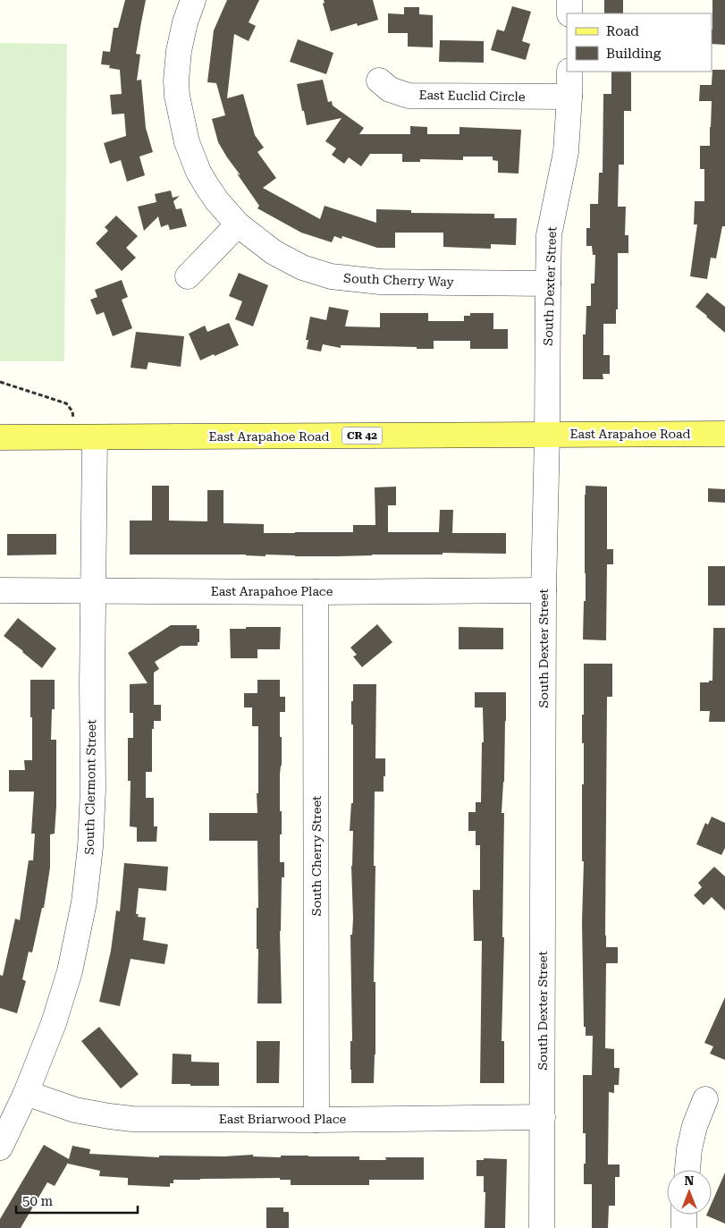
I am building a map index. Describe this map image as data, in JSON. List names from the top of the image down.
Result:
{
  "streets": {
    "main road": ["East Arapahoe Road", "CR 42"],
    "street": [
      "East Euclid Circle",
      "South Cherry Way",
      "South Dexter Street",
      "East Arapahoe Place",
      "South Clermont Street",
      "South Cherry Street",
      "East Briarwood Place"
    ]
  },
  "crossings": [
    ["East Euclid Circle", "South Dexter Street"],
    ["South Cherry Way", "South Dexter Street"],
    ["South Dexter Street", "East Arapahoe Road"],
    ["South Dexter Street", "East Arapahoe Place"],
    ["South Dexter Street", "East Briarwood Place"],
    ["East Arapahoe Road", "South Clermont Street"],
    ["East Arapahoe Place", "South Clermont Street"],
    ["East Arapahoe Place", "South Cherry Street"],
    ["South Clermont Street", "East Briarwood Place"],
    ["South Cherry Street", "East Briarwood Place"]
  ],
  "legend": ["Road", "Building"],
  "scale_bar": "50 m",
  "north": "top"
}
